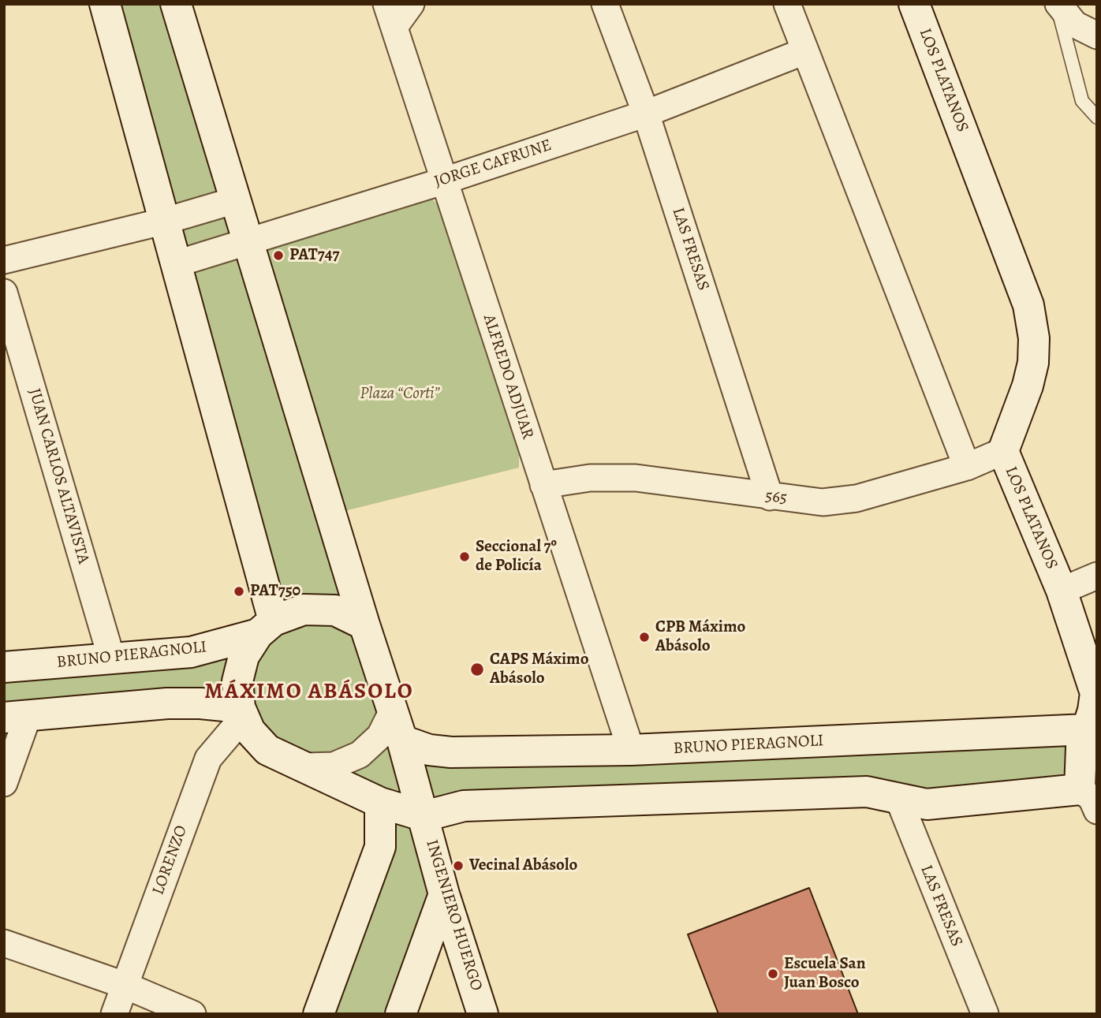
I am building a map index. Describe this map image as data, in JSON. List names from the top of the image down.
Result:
{
  "streets": {
    "street": [
      "LOS PLATANOS",
      "JORGE CAFRUNE",
      "LAS FRESAS",
      "ALFREDO ADJUAR",
      "JUAN CARLOS ALTAVISTA",
      "565",
      "BRUNO PIERAGNOLI",
      "LORENZO",
      "INGENIERO HUERGO"
    ]
  },
  "crossings": [
    ["LOS PLATANOS", "565"],
    ["LOS PLATANOS", "BRUNO PIERAGNOLI"],
    ["JORGE CAFRUNE", "LAS FRESAS"],
    ["JORGE CAFRUNE", "ALFREDO ADJUAR"],
    ["LAS FRESAS", "565"],
    ["ALFREDO ADJUAR", "565"],
    ["ALFREDO ADJUAR", "BRUNO PIERAGNOLI"],
    ["JUAN CARLOS ALTAVISTA", "BRUNO PIERAGNOLI"],
    ["BRUNO PIERAGNOLI", "LORENZO"],
    ["BRUNO PIERAGNOLI", "INGENIERO HUERGO"],
    ["LORENZO", "INGENIERO HUERGO"]
  ],
  "districts": ["MÁXIMO ABÁSOLO"],
  "parks": ["Plaza “Corti”"],
  "places": [
    "PAT747",
    "Seccional 7º de Policía",
    "PAT750",
    "CPB Máximo Abásolo",
    "CAPS Máximo Abásolo",
    "Vecinal Abásolo",
    "Escuela San Juan Bosco"
  ]
}
